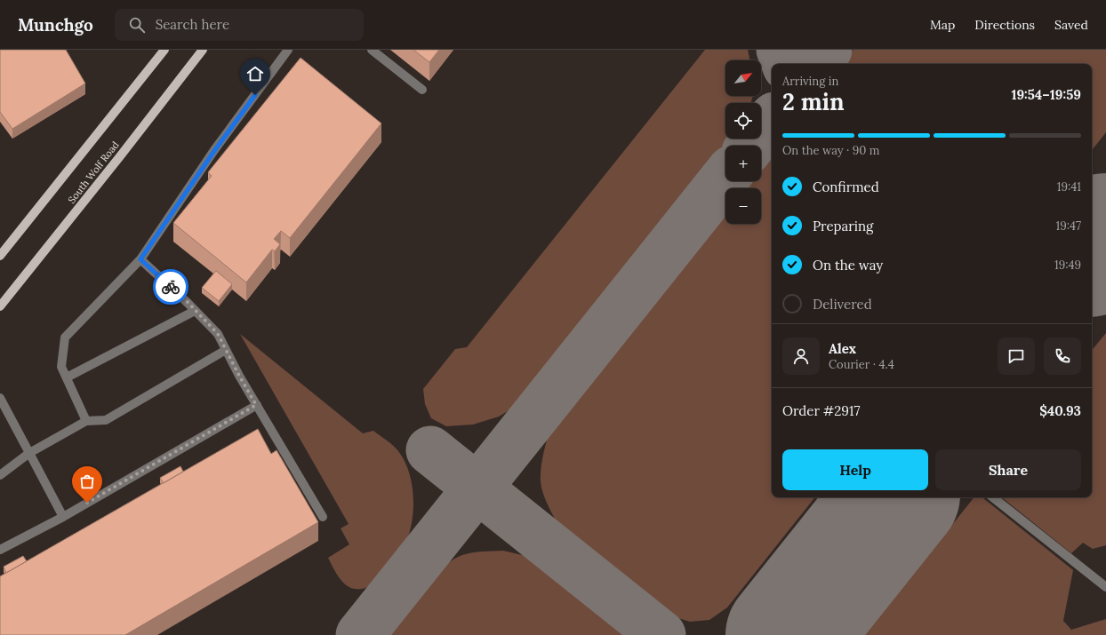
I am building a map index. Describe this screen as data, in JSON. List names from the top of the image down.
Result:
{
  "streets": {
    "main road": ["South Wolf Road"]
  },
  "north": "top right",
  "page": {
    "header": "Munchgo",
    "search": "Search here",
    "nav": ["Map", "Directions", "Saved"],
    "map_buttons": ["+", "−"],
    "heading": ["2 min", "Arriving in", "19:54–19:59"],
    "panel": [
      "Alex",
      "Courier · 4.4",
      "Order #2917",
      "$40.93"
    ],
    "bar": "On the way · 90 m",
    "list": [
      ["Confirmed", "19:41"],
      ["Preparing", "19:47"],
      ["On the way", "19:49"],
      "Delivered"
    ],
    "buttons": ["Help", "Share"]
  }
}
